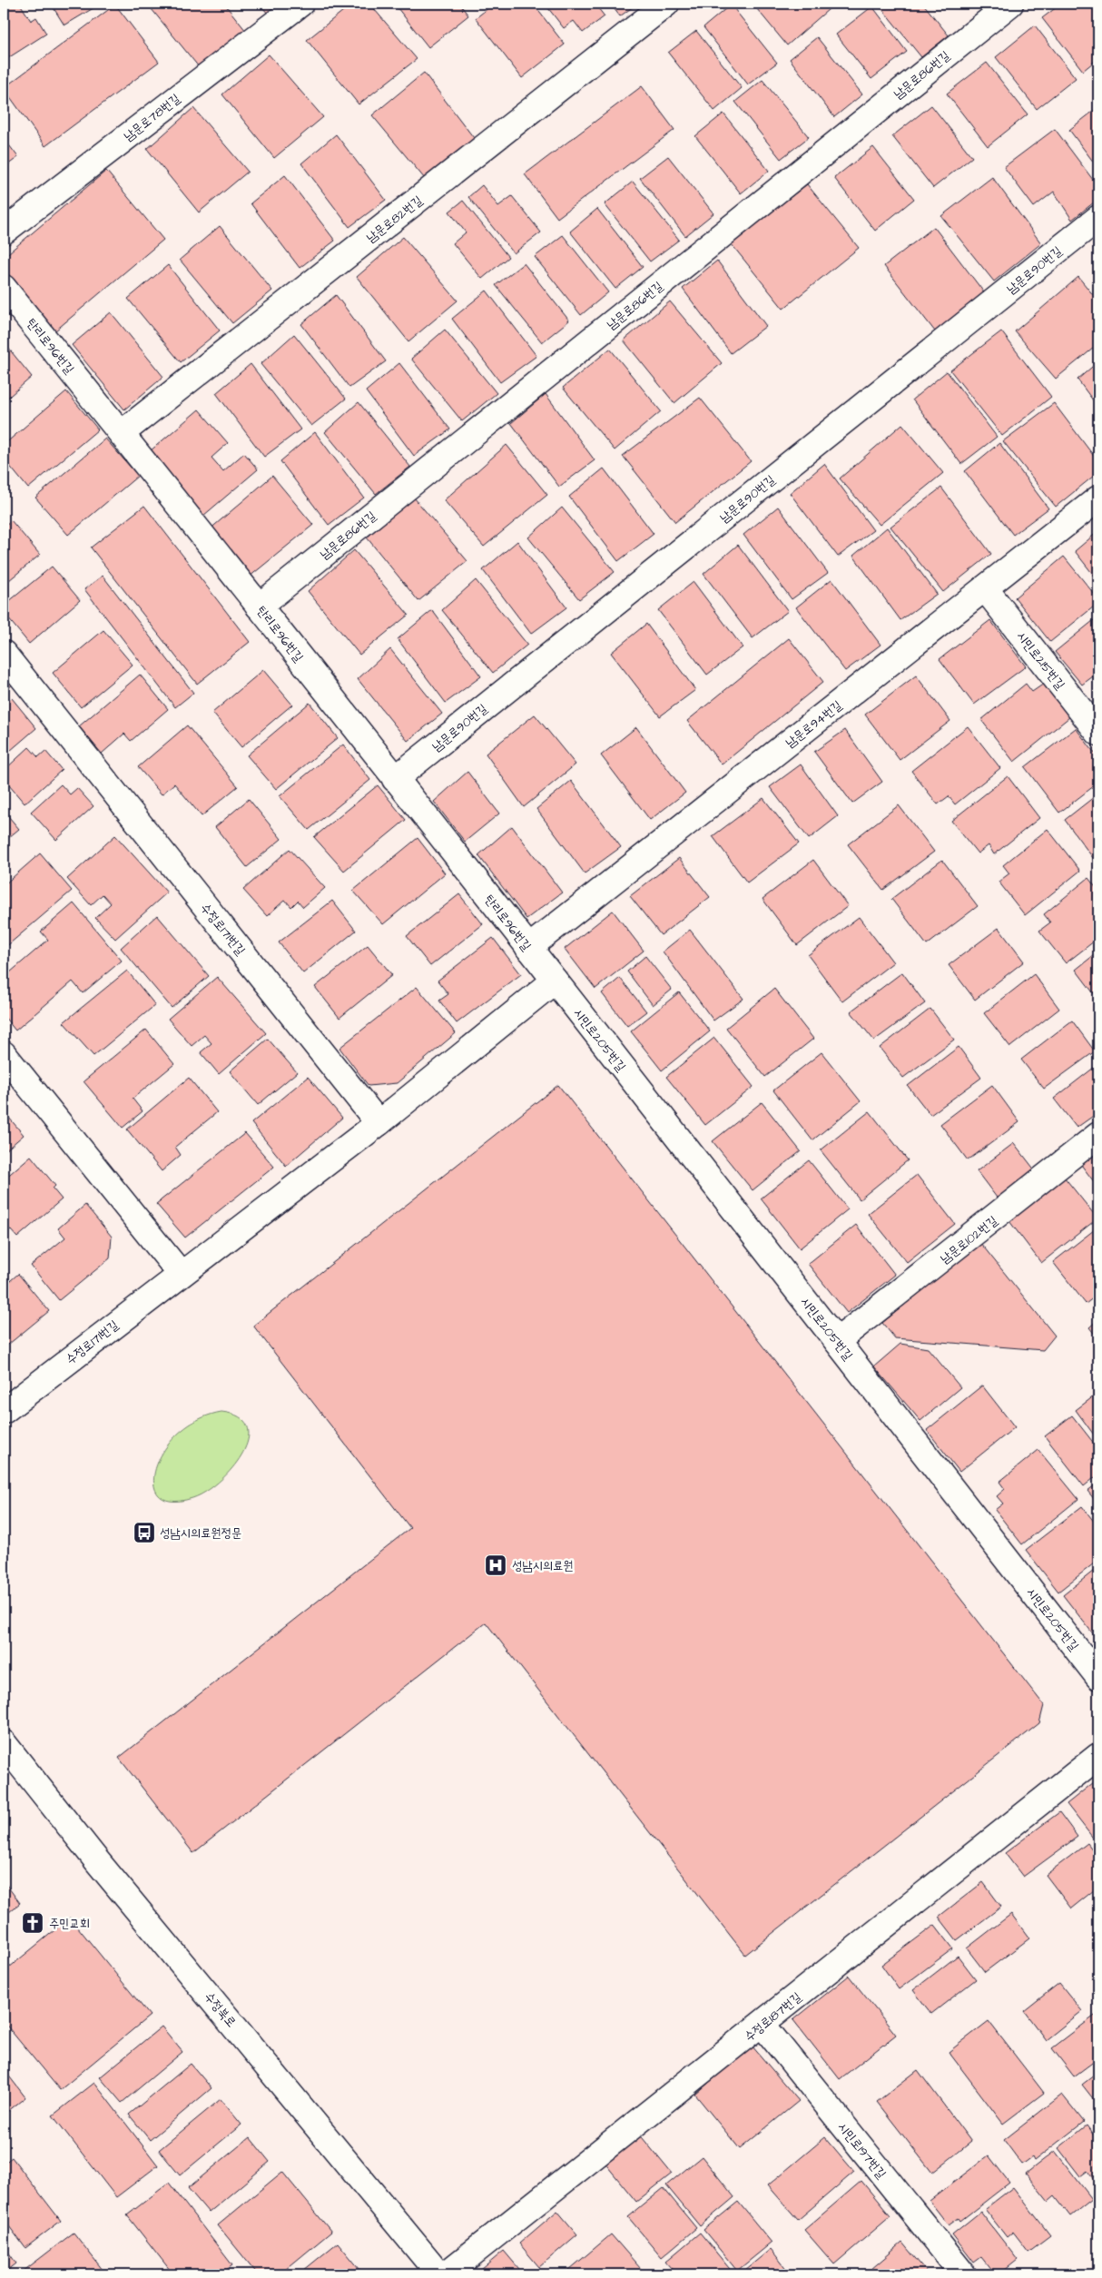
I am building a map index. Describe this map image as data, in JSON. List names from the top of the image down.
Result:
{
  "streets": {
    "street": [
      "남문로86번길",
      "남문로78번길",
      "남문로82번길",
      "남문로90번길",
      "탄리로96번길",
      "시민로215번길",
      "남문로94번길",
      "수정로171번길",
      "시민로205번길",
      "남문로102번길",
      "수정북로",
      "수정로187번길",
      "시민로197번길"
    ]
  },
  "crossings": [
    ["남문로86번길", "탄리로96번길"],
    ["남문로82번길", "탄리로96번길"],
    ["남문로90번길", "탄리로96번길"],
    ["탄리로96번길", "남문로94번길"],
    ["탄리로96번길", "수정로171번길"],
    ["탄리로96번길", "시민로205번길"],
    ["시민로215번길", "남문로94번길"],
    ["수정로171번길", "시민로205번길"],
    ["시민로205번길", "남문로102번길"],
    ["수정로187번길", "시민로197번길"]
  ],
  "places": {
    "bus stop": ["성남시의료원정문"],
    "hospital": ["성남시의료원"],
    "church": ["주민교회"]
  }
}
